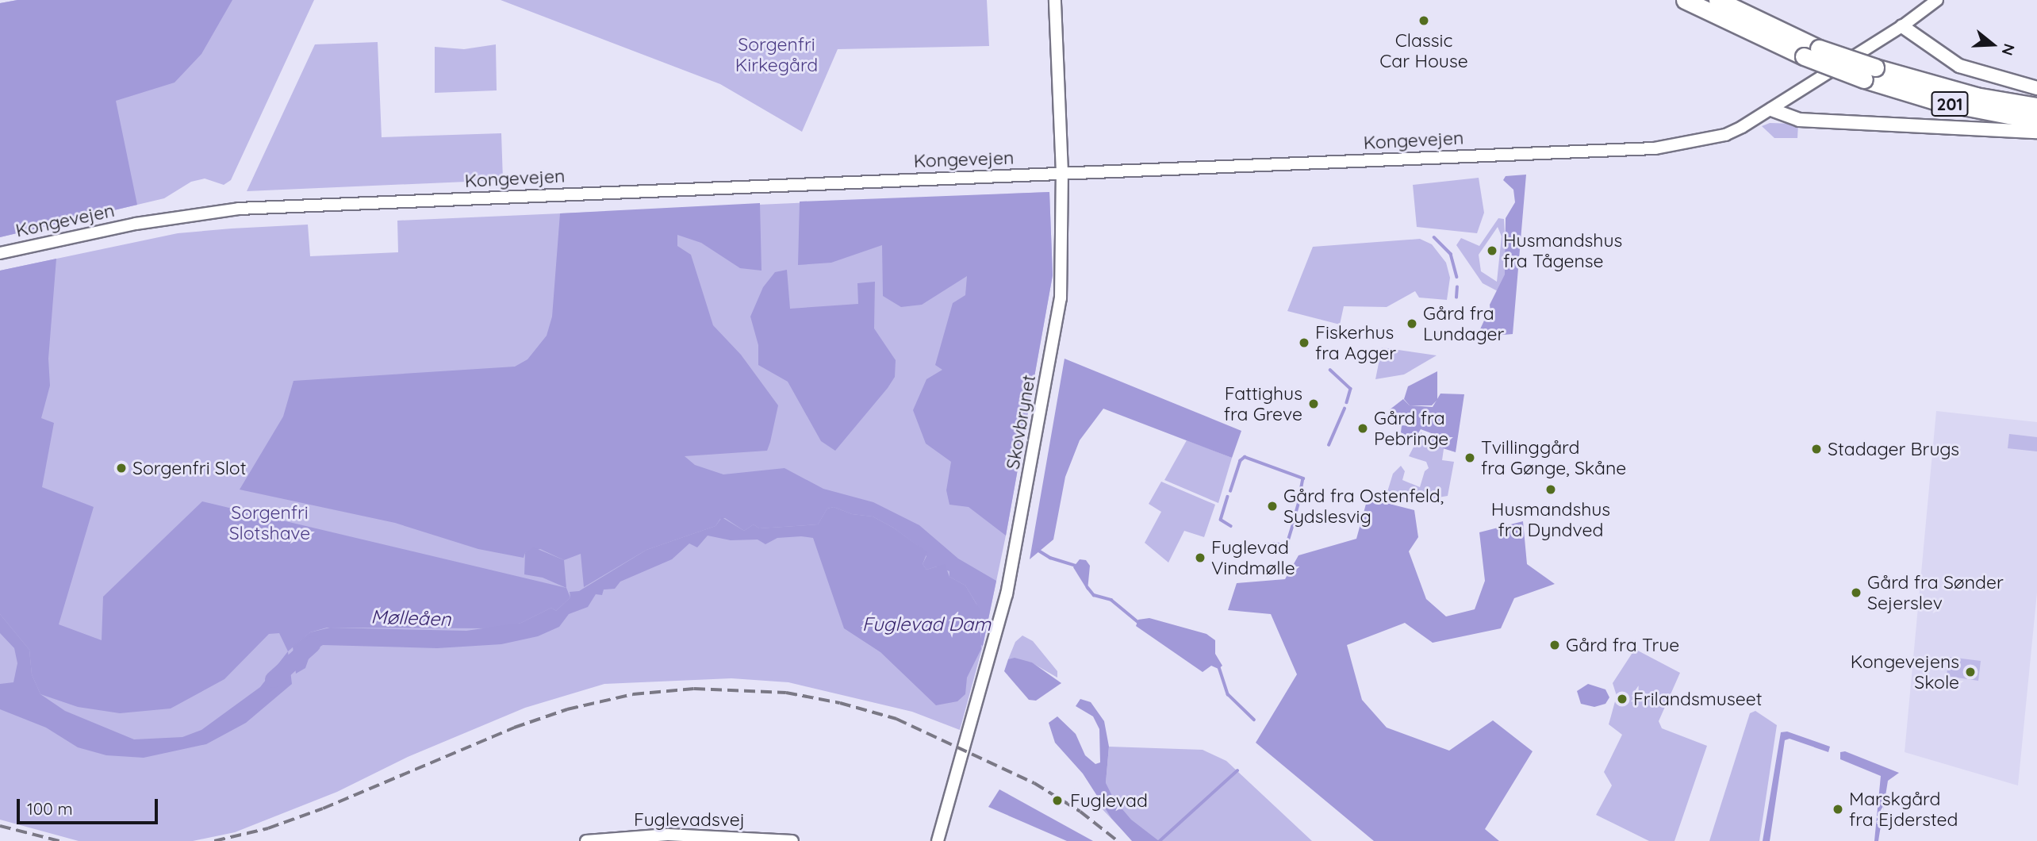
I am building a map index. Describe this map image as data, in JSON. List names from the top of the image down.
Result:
{
  "streets": {
    "highway": ["201"],
    "street": ["Kongevejen", "Skovbrynet", "Fuglevadsvej"]
  },
  "crossings": [
    ["201", "Kongevejen"],
    ["Kongevejen", "Skovbrynet"]
  ],
  "water": ["Mølleåen", "Fuglevad Dam"],
  "parks": ["Sorgenfri Kirkegård", "Sorgenfri Slotshave"],
  "places": [
    "Classic Car House",
    "Husmandshus fra Tågense",
    "Gård fra Lundager",
    "Fiskerhus fra Agger",
    "Fattighus fra Greve",
    "Gård fra Pebringe",
    "Stadager Brugs",
    "Tvillinggård fra Gønge, Skåne",
    "Sorgenfri Slot",
    "Husmandshus fra Dyndved",
    "Gård fra Ostenfeld, Sydslesvig",
    "Fuglevad Vindmølle",
    "Gård fra Sønder Sejerslev",
    "Gård fra True",
    "Kongevejens Skole",
    "Frilandsmuseet",
    "Fuglevad",
    "Marskgård fra Ejdersted"
  ],
  "scale_bar": "100 m",
  "north": "right"
}
